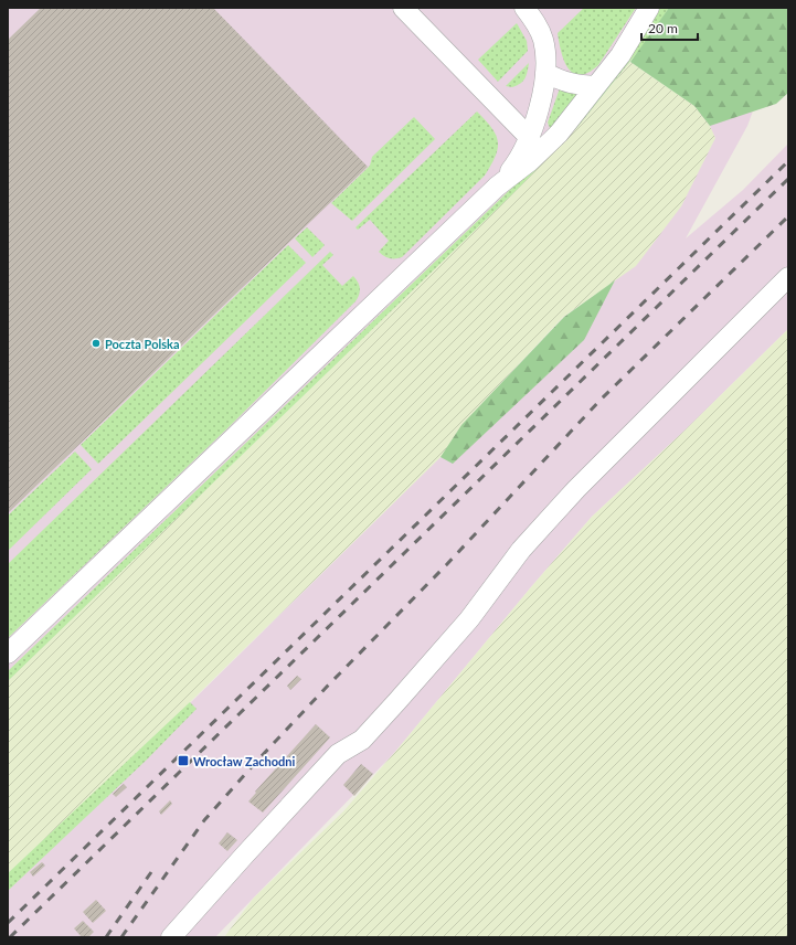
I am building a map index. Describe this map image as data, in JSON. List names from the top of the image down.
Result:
{
  "places": {
    "other": ["Poczta Polska"],
    "transit": ["Wrocław Zachodni"]
  },
  "scale_bar": "20 m"
}
